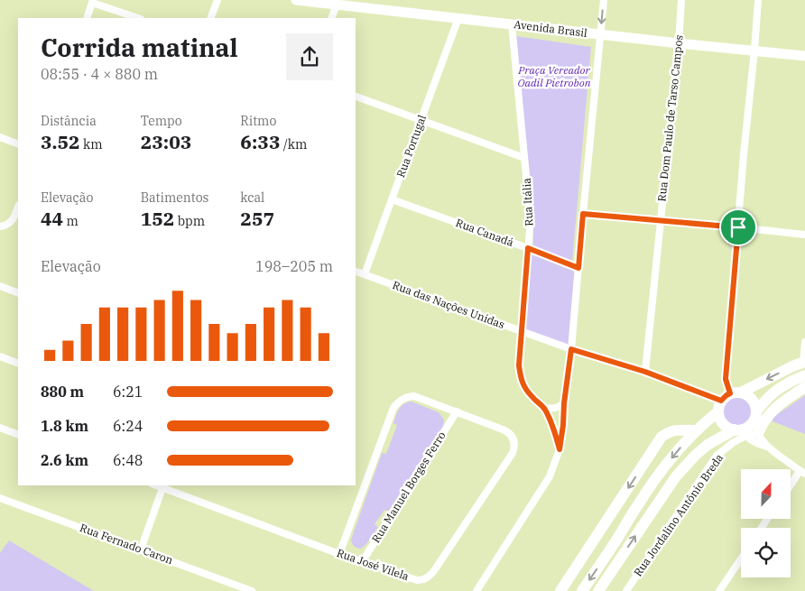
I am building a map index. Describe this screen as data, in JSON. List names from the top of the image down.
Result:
{
  "streets": {
    "street": [
      "Avenida Brasil",
      "Rua Dom Paulo de Tarso Campos",
      "Rua Portugal",
      "Rua Itália",
      "Rua Canadá",
      "Rua das Nações Unidas",
      "Rua Manuel Borges Ferro",
      "Rua Jordalino Antônio Breda",
      "Rua Fernado Caron",
      "Rua José Vilela"
    ]
  },
  "crossings": [
    ["Avenida Brasil", "Rua Dom Paulo de Tarso Campos"],
    ["Avenida Brasil", "Rua Portugal"],
    ["Avenida Brasil", "Rua Itália"],
    ["Rua Dom Paulo de Tarso Campos", "Rua das Nações Unidas"],
    ["Rua Portugal", "Rua Canadá"],
    ["Rua Portugal", "Rua das Nações Unidas"],
    ["Rua Itália", "Rua Canadá"],
    ["Rua Itália", "Rua das Nações Unidas"],
    ["Rua das Nações Unidas", "Rua Jordalino Antônio Breda"],
    ["Rua Manuel Borges Ferro", "Rua José Vilela"]
  ],
  "parks": ["Praça Vereador Oadil Pietrobon"],
  "north": "top",
  "page": {
    "heading": ["Corrida matinal", "08:55 · 4 × 880 m"],
    "stats": [
      ["Distância", "3.52 km"],
      ["Tempo", "23:03"],
      ["Ritmo", "6:33 /km"],
      ["Elevação", "44 m"],
      ["Batimentos", "152 bpm"],
      ["kcal", "257"]
    ],
    "chart": ["Elevação", "198–205 m"],
    "list": [
      {
        "name": "880 m",
        "note": "6:21"
      },
      {
        "name": "1.8 km",
        "note": "6:24"
      },
      {
        "name": "2.6 km",
        "note": "6:48"
      }
    ]
  }
}
